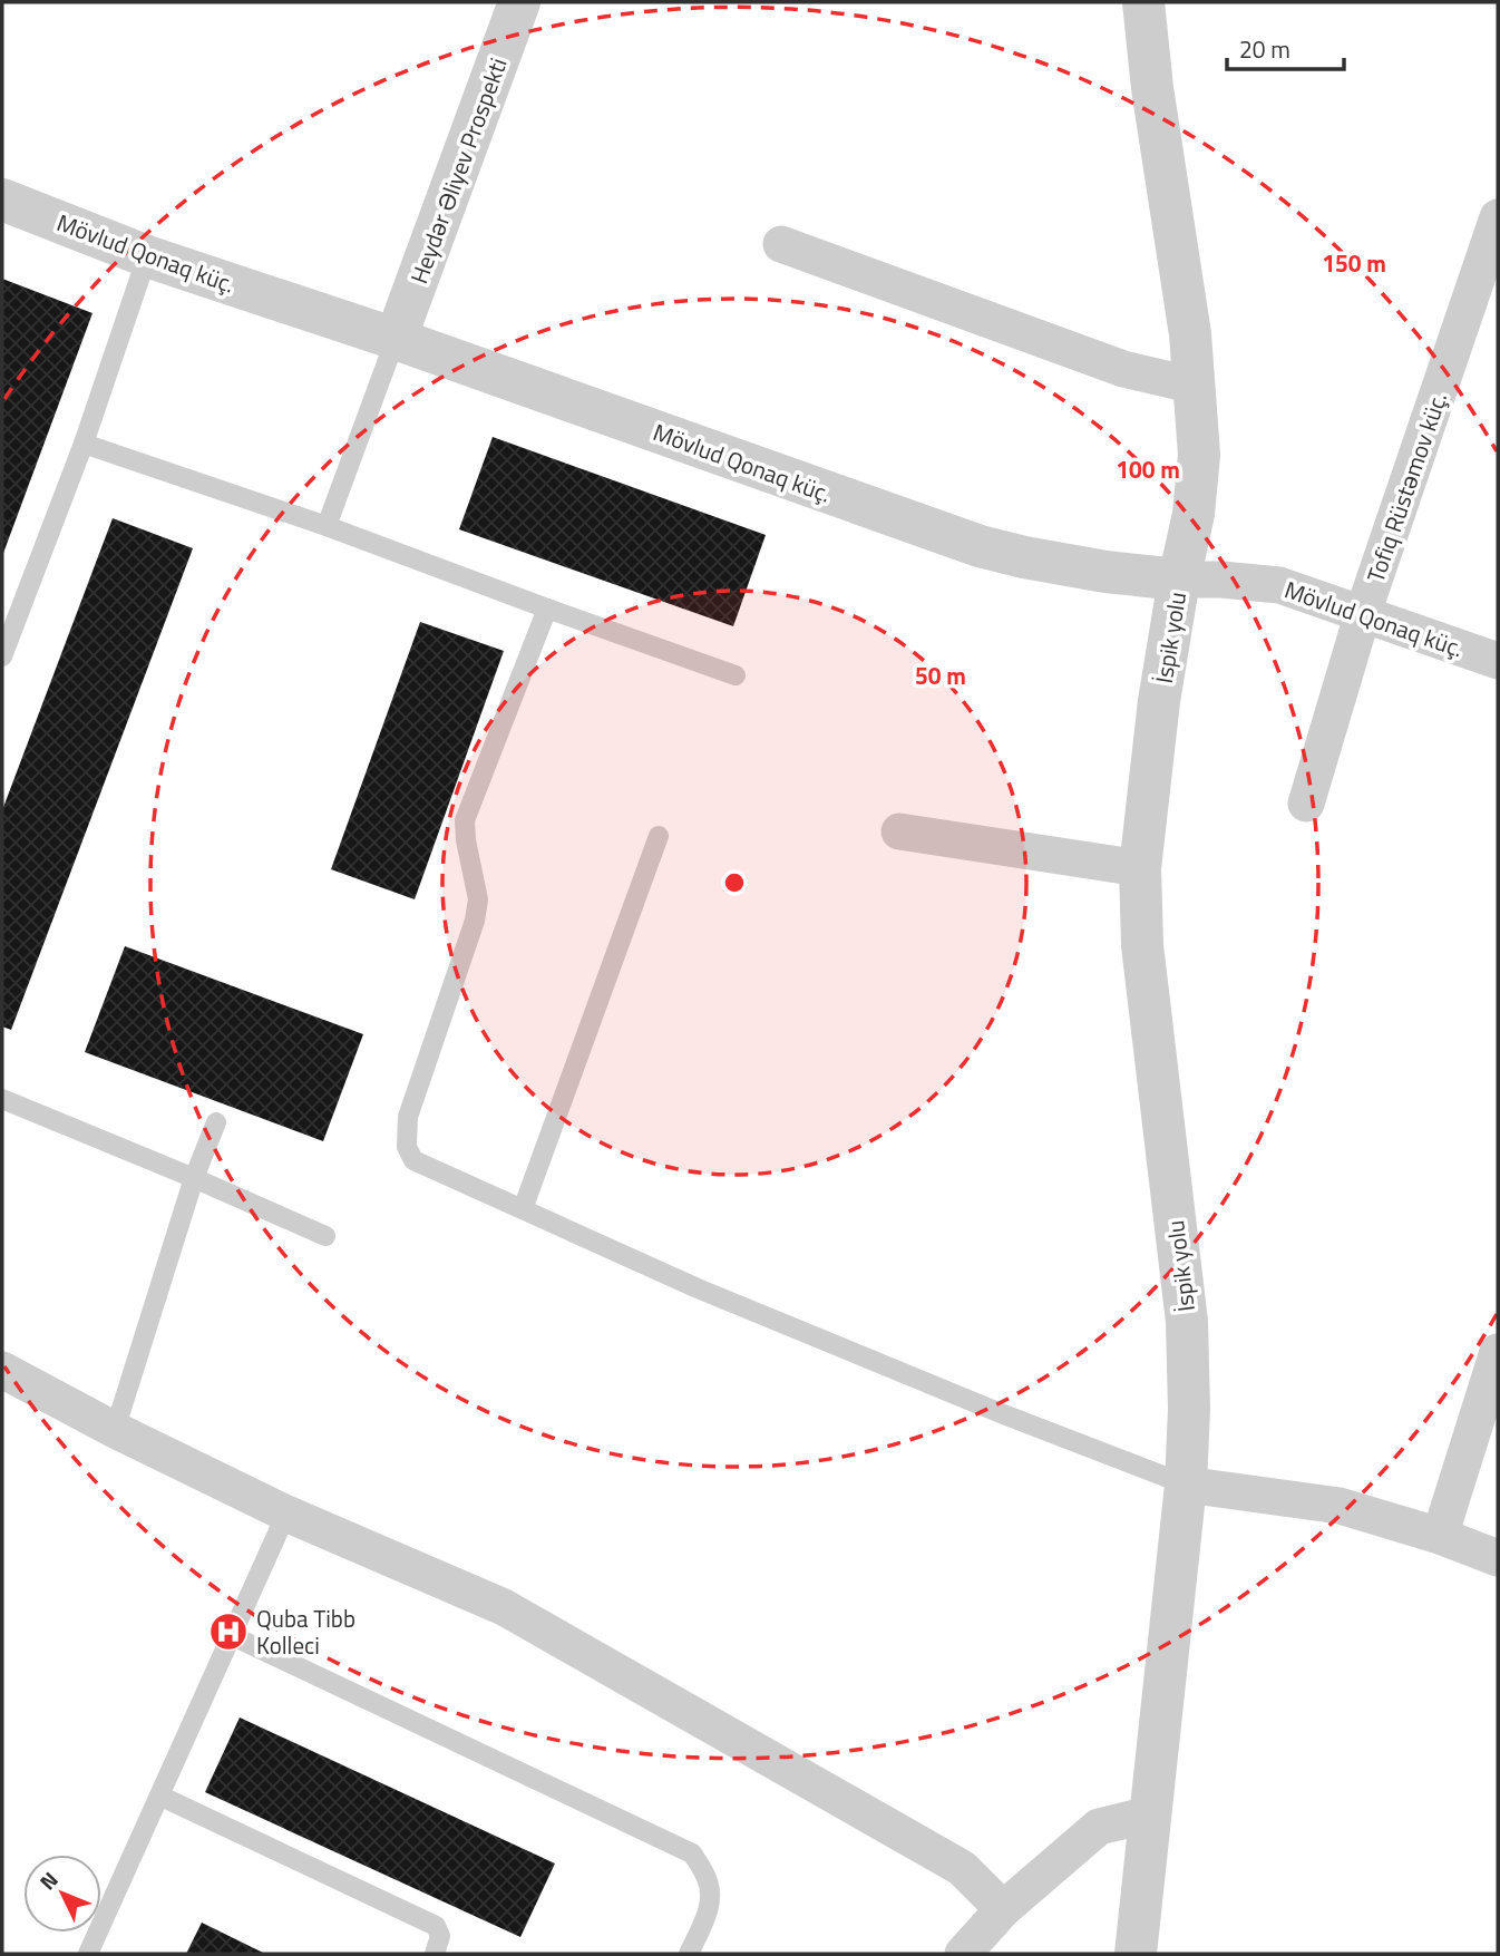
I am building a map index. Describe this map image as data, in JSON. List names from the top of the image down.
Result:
{
  "streets": {
    "street": [
      "Heydər Əliyev Prospekti",
      "Mövlud Qonaq küç.",
      "Tofiq Rüstəmov küç.",
      "İspik yolu"
    ]
  },
  "crossings": [
    ["Heydər Əliyev Prospekti", "Mövlud Qonaq küç."],
    ["Mövlud Qonaq küç.", "Tofiq Rüstəmov küç."],
    ["Mövlud Qonaq küç.", "İspik yolu"]
  ],
  "places": {
    "hospital": ["Quba Tibb Kolleci"]
  },
  "scale_bar": "20 m",
  "north": "top left",
  "rings": ["150 m", "100 m", "50 m"]
}
